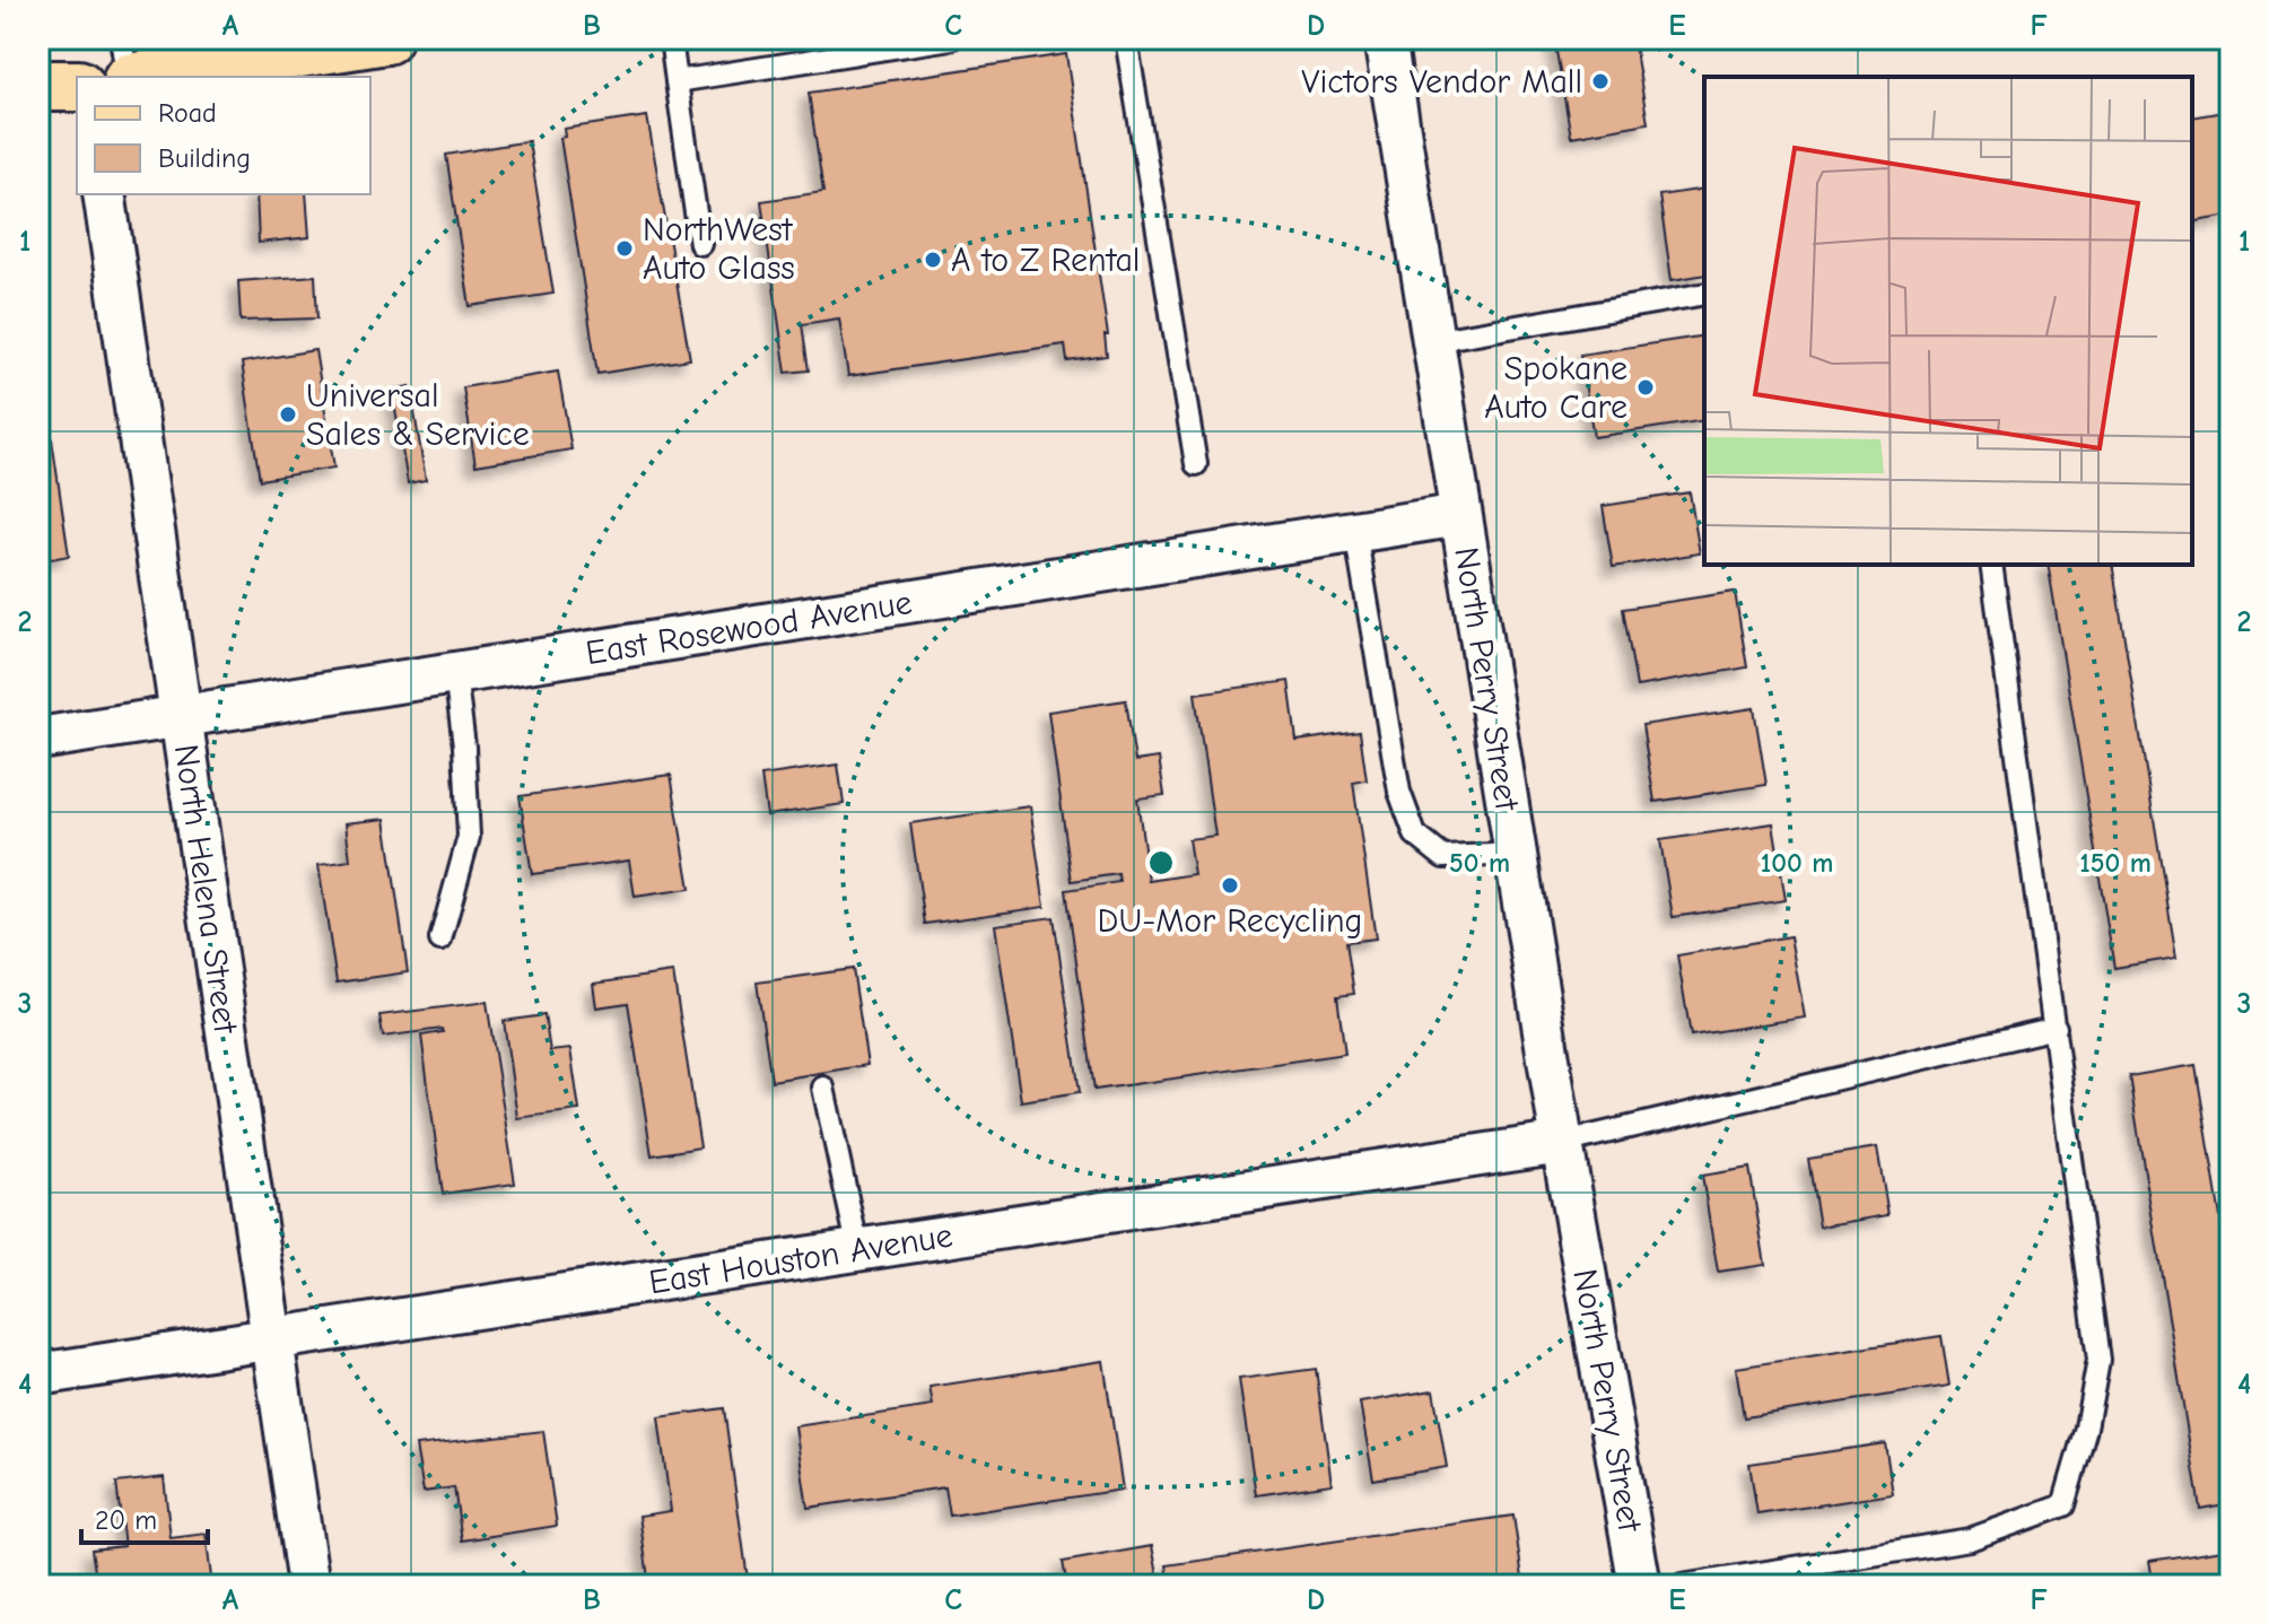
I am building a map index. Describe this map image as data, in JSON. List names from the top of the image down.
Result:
{
  "streets": {
    "street": [
      "East Rosewood Avenue",
      "North Perry Street",
      "North Helena Street",
      "East Houston Avenue"
    ]
  },
  "crossings": [
    ["East Rosewood Avenue", "North Perry Street"],
    ["East Rosewood Avenue", "North Helena Street"],
    ["North Perry Street", "East Houston Avenue"],
    ["North Helena Street", "East Houston Avenue"]
  ],
  "places": [
    "Victors Vendor Mall",
    "NorthWest Auto Glass",
    "A to Z Rental",
    "Spokane Auto Care",
    "Universal Sales & Service",
    "DU-Mor Recycling"
  ],
  "legend": ["Road", "Building"],
  "scale_bar": "20 m",
  "grid": {
    "columns": [
      "A",
      "B",
      "C",
      "D",
      "E",
      "F"
    ],
    "rows": [
      "1",
      "2",
      "3",
      "4"
    ]
  },
  "rings": ["50 m", "100 m", "150 m"]
}
